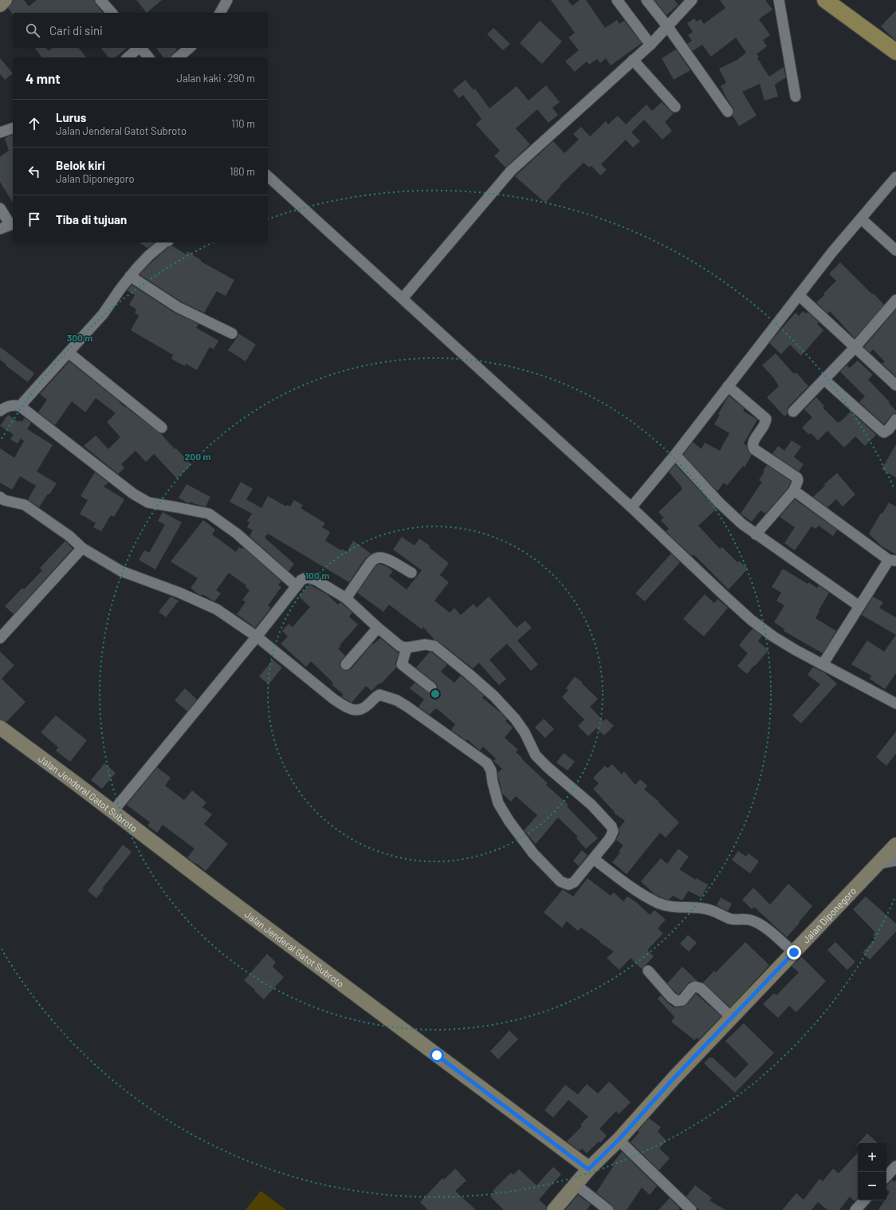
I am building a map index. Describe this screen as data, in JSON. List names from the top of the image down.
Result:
{
  "streets": {
    "main road": ["Jalan Jenderal Gatot Subroto", "Jalan Diponegoro"]
  },
  "crossings": [
    ["Jalan Jenderal Gatot Subroto", "Jalan Diponegoro"]
  ],
  "page": {
    "search": "Cari di sini",
    "heading": ["4 mnt", "Jalan kaki · 290 m"],
    "list": [
      ["Lurus", "Jalan Jenderal Gatot Subroto", "110 m"],
      ["Belok kiri", "Jalan Diponegoro", "180 m"],
      "Tiba di tujuan"
    ],
    "map_buttons": ["+", "−"]
  },
  "rings": ["300 m", "200 m", "100 m"]
}
